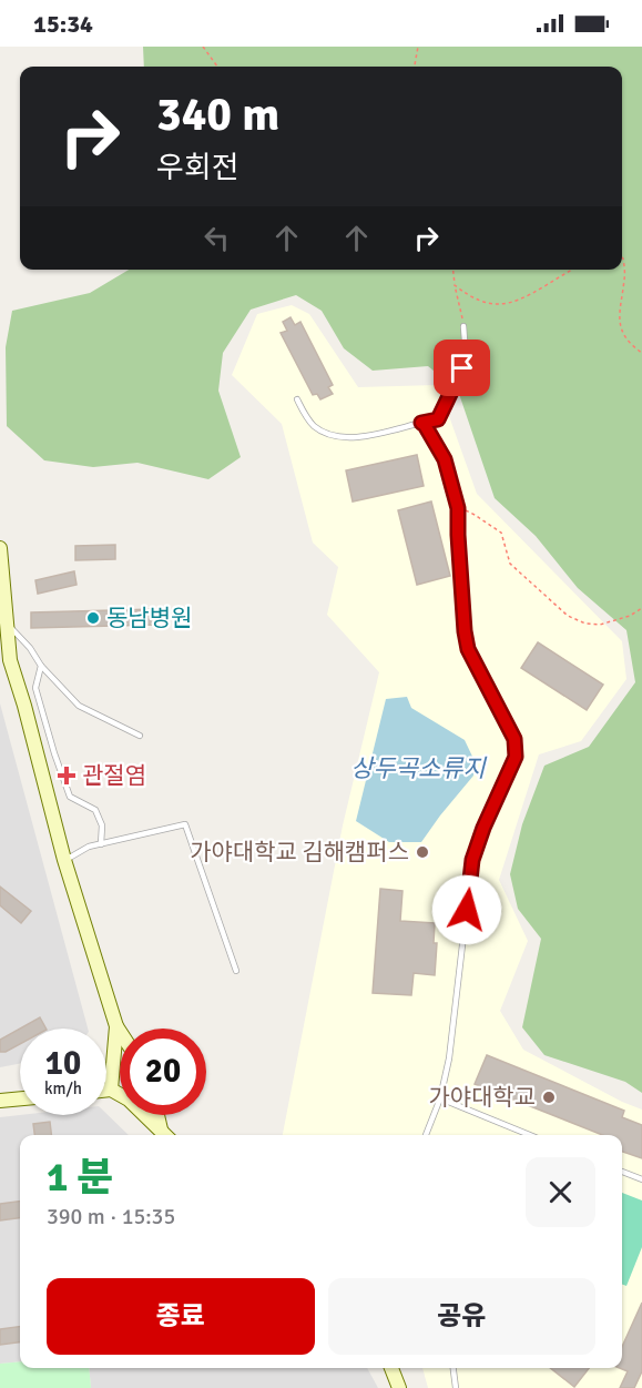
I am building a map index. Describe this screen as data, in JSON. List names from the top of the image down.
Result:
{
  "water": ["상두곡소류지"],
  "places": {
    "other": ["동남병원", "가야대학교 김해캠퍼스", "가야대학교"],
    "health": ["관절염"]
  },
  "page": {
    "status": "15:34",
    "turn": ["340 m", "우회전"],
    "speed": "10 km/h",
    "limit": "20",
    "heading": ["1 분", "390 m · 15:35"],
    "buttons": ["종료", "공유"]
  }
}
